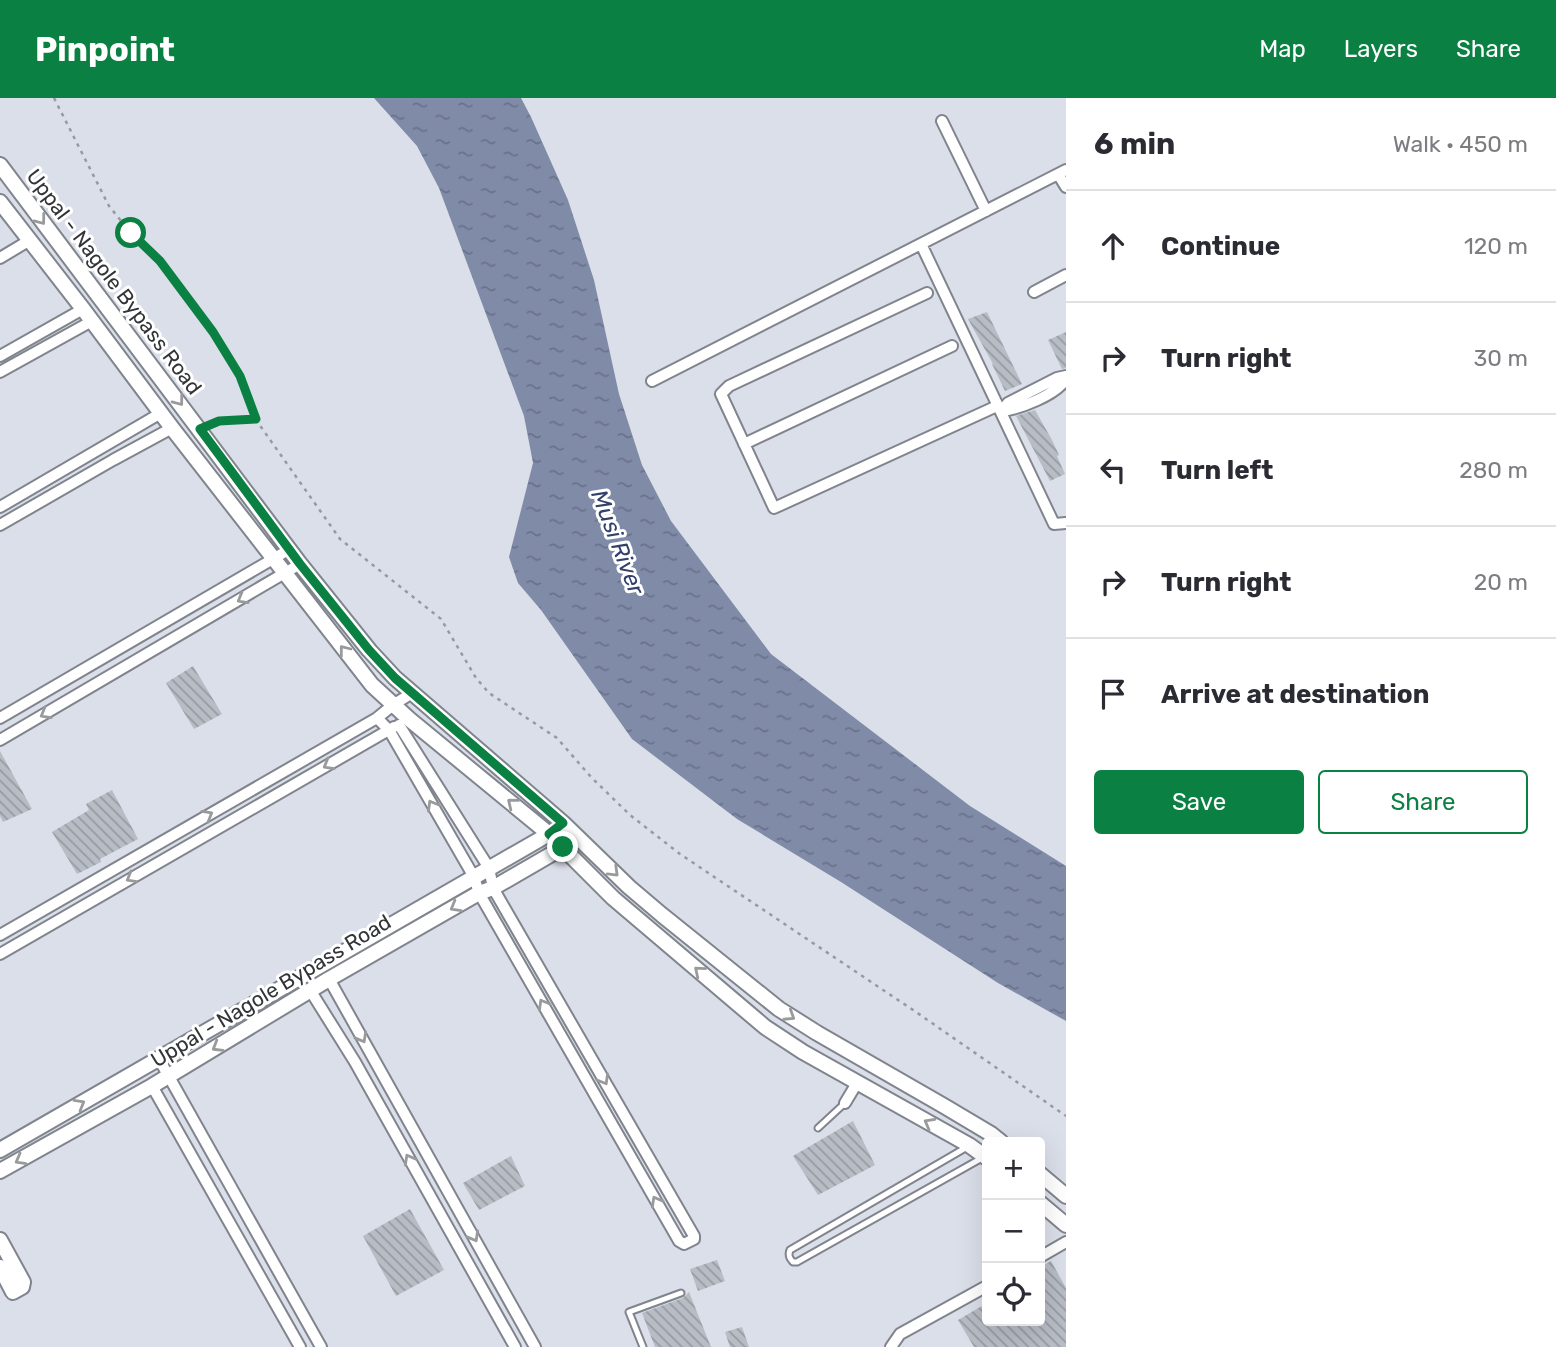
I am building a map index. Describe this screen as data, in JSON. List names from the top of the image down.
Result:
{
  "streets": {
    "street": ["Uppal - Nagole Bypass Road"]
  },
  "water": ["Musi River"],
  "page": {
    "header": "Pinpoint",
    "nav": ["Map", "Layers", "Share"],
    "heading": ["6 min", "Walk · 450 m"],
    "list": [
      ["Continue", "120 m"],
      ["Turn right", "30 m"],
      ["Turn left", "280 m"],
      ["Turn right", "20 m"],
      "Arrive at destination"
    ],
    "buttons": ["Save", "Share"],
    "map_buttons": ["+", "−"]
  }
}
